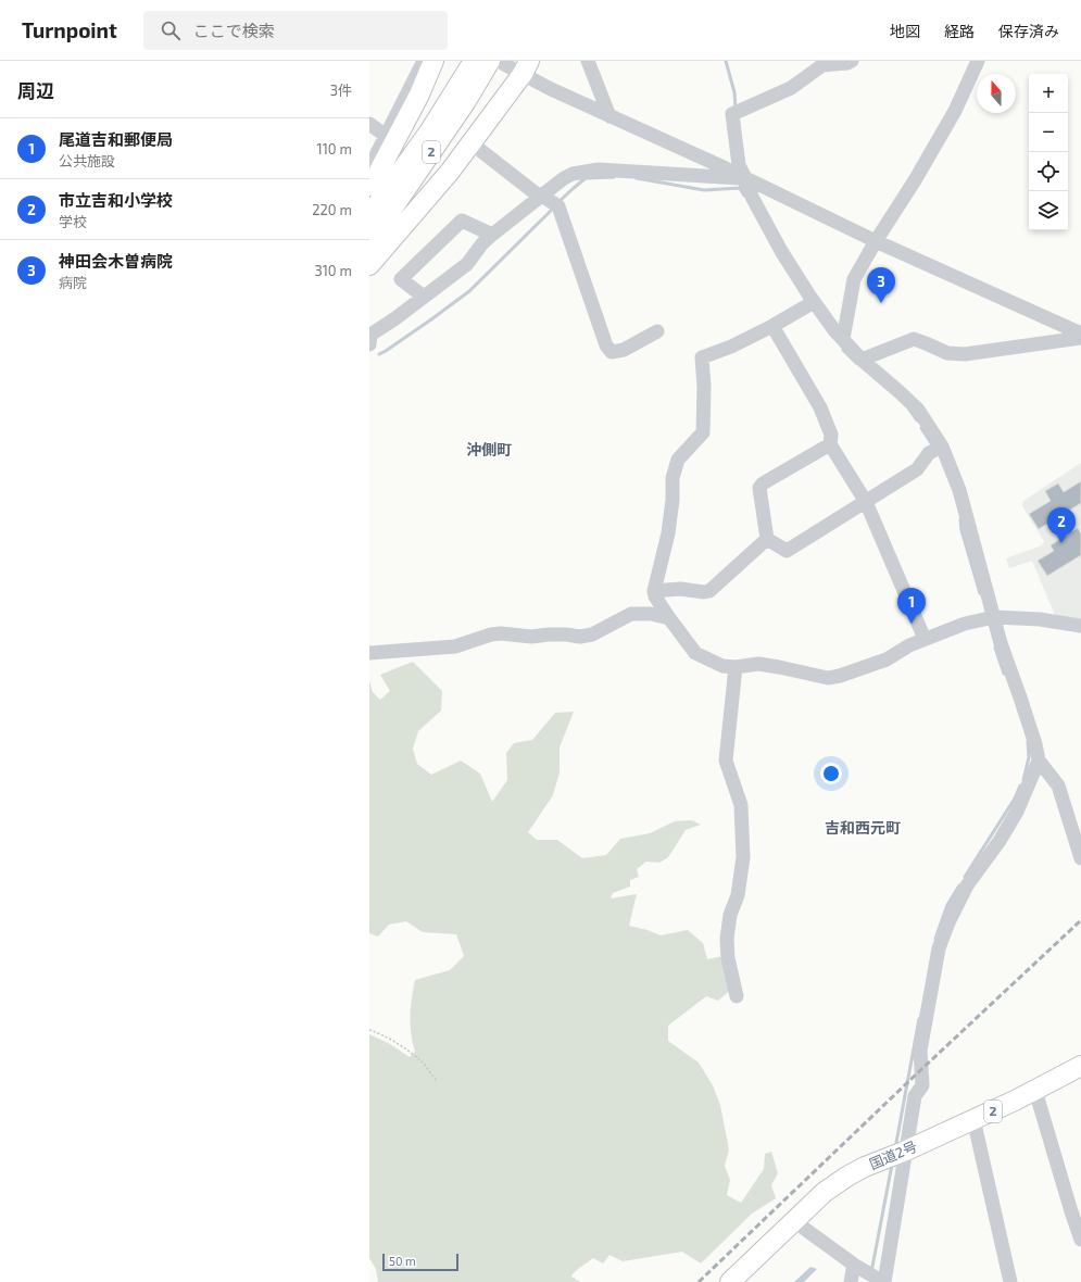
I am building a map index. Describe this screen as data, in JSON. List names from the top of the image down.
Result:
{
  "streets": {
    "highway": ["2", "国道2号"]
  },
  "districts": ["沖側町", "吉和西元町"],
  "scale_bar": "50 m",
  "north": "top",
  "page": {
    "header": "Turnpoint",
    "search": "ここで検索",
    "nav": ["地図", "経路", "保存済み"],
    "heading": ["周辺", "3件"],
    "map_buttons": ["+", "−"],
    "list": [
      {
        "mark": "1",
        "name": "尾道吉和郵便局",
        "note": "公共施設",
        "value": "110 m"
      },
      {
        "mark": "2",
        "name": "市立吉和小学校",
        "note": "学校",
        "value": "220 m"
      },
      {
        "mark": "3",
        "name": "神田会木曽病院",
        "note": "病院",
        "value": "310 m"
      }
    ],
    "pins": ["3", "2", "1"],
    "scale": "50 m"
  }
}
